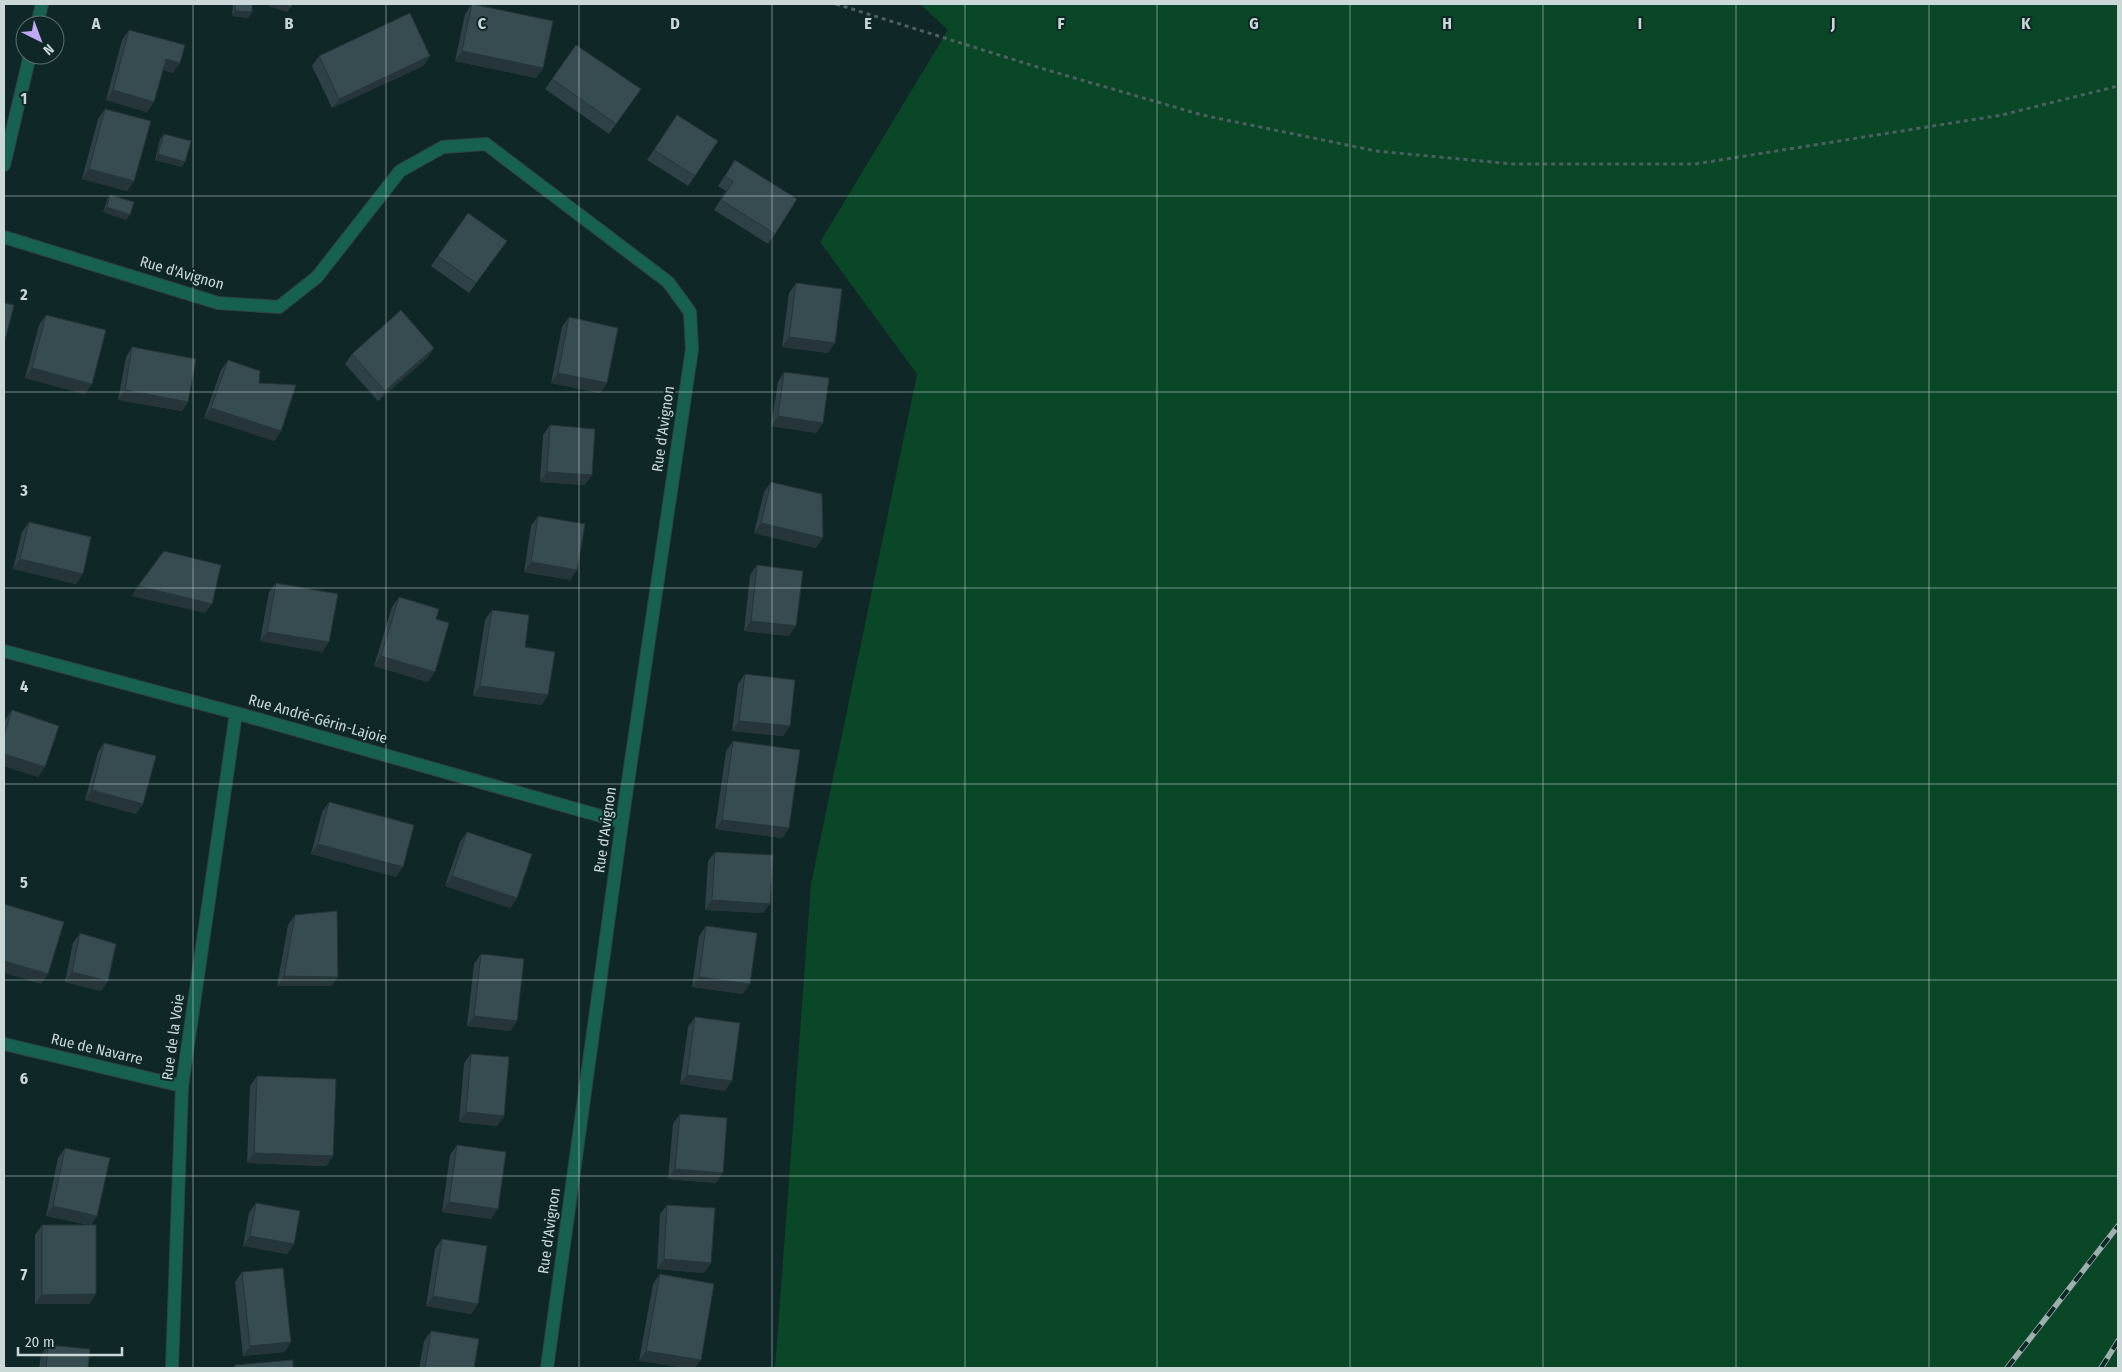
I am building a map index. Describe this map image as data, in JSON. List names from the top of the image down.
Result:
{
  "streets": {
    "street": [
      "Rue d'Avignon",
      "Rue André-Gérin-Lajoie",
      "Rue de la Voie",
      "Rue de Navarre"
    ]
  },
  "crossings": [
    ["Rue d'Avignon", "Rue André-Gérin-Lajoie"],
    ["Rue André-Gérin-Lajoie", "Rue de la Voie"],
    ["Rue de la Voie", "Rue de Navarre"]
  ],
  "scale_bar": "20 m",
  "north": "bottom right",
  "grid": {
    "columns": [
      "A",
      "B",
      "C",
      "D",
      "E",
      "F",
      "G",
      "H",
      "I",
      "J",
      "K"
    ],
    "rows": [
      "1",
      "2",
      "3",
      "4",
      "5",
      "6",
      "7"
    ]
  }
}
